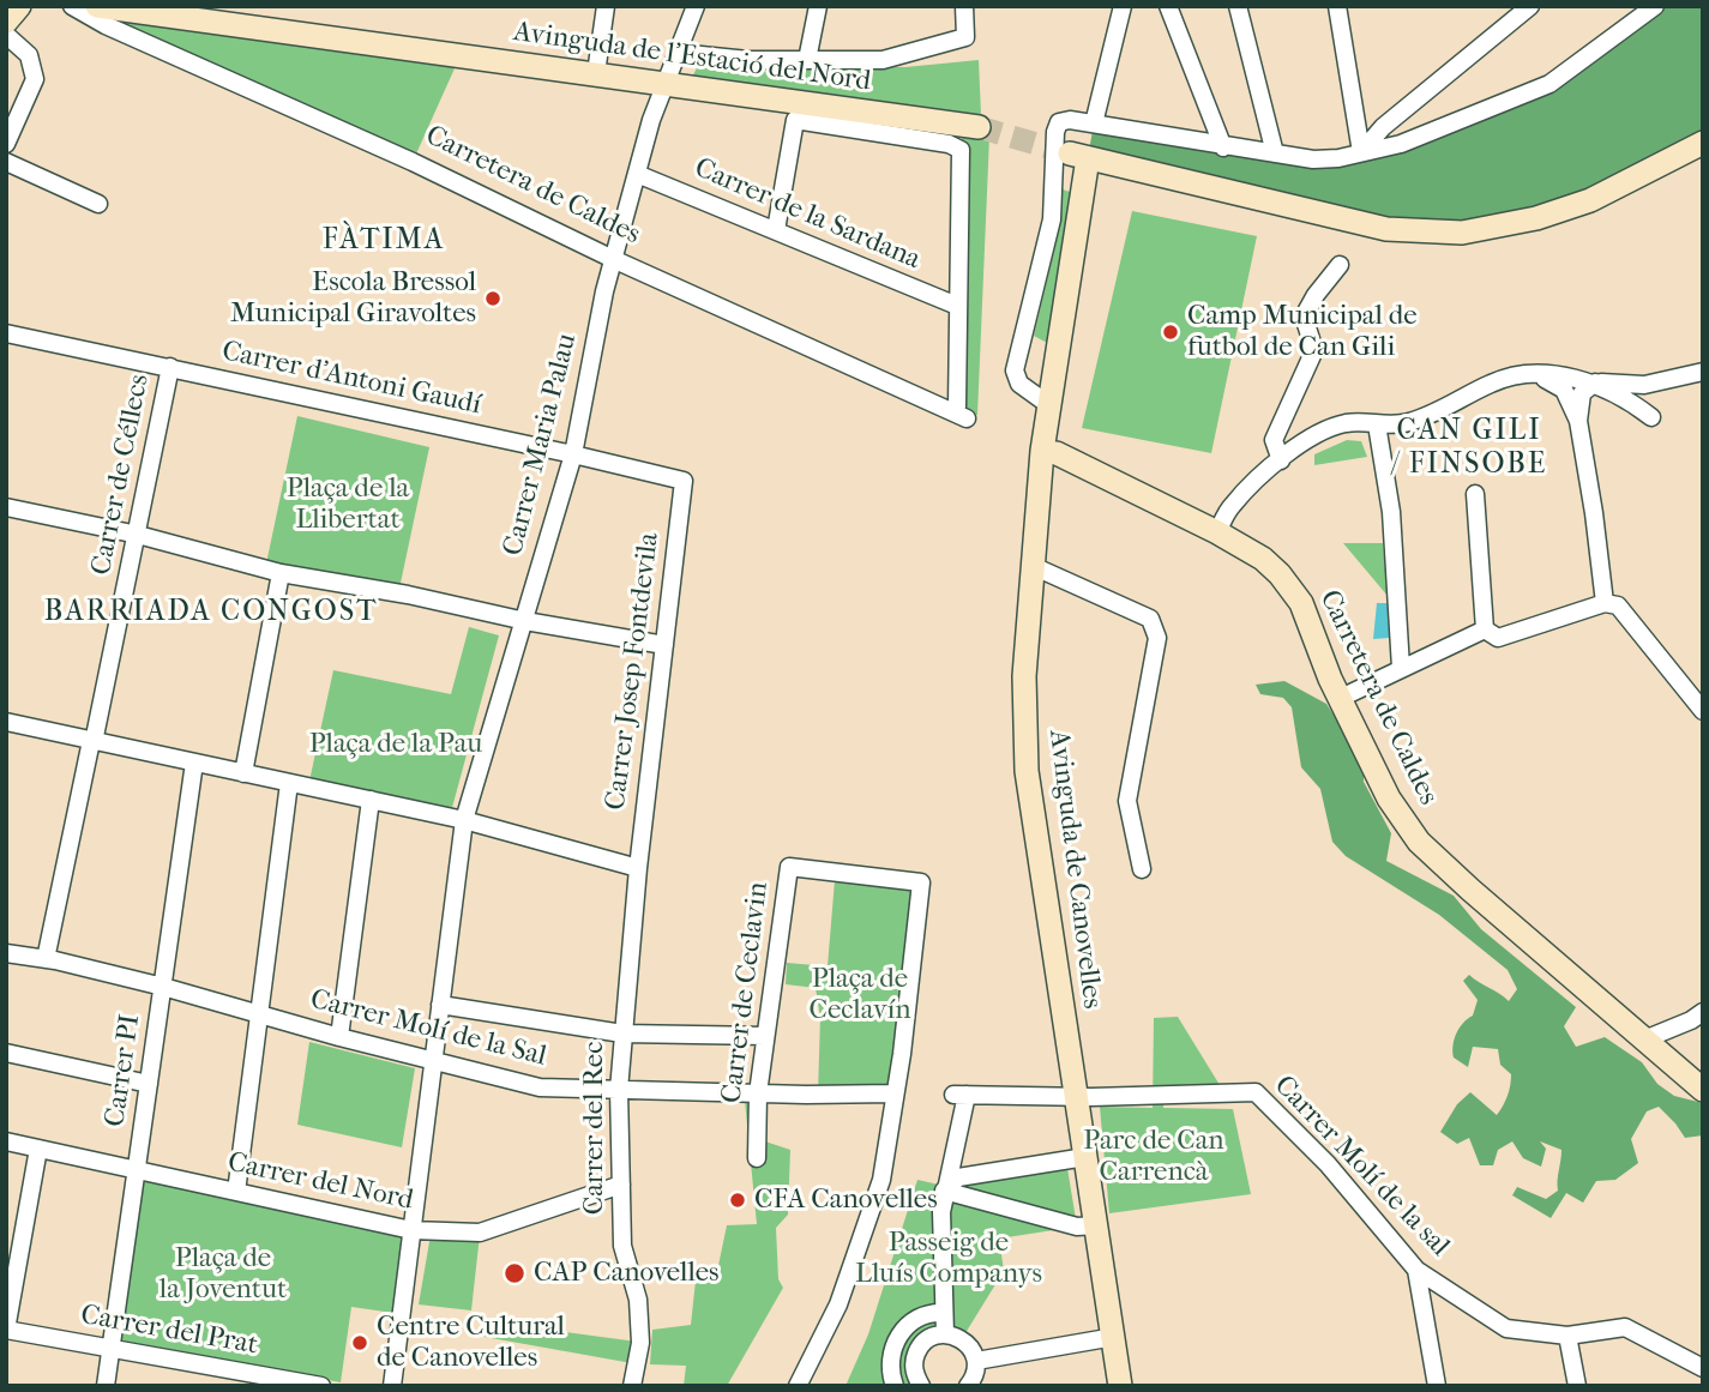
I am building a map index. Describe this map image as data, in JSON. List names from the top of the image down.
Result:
{
  "streets": {
    "street": [
      "Avinguda de l'Estació del Nord",
      "Carretera de Caldes",
      "Carrer de la Sardana",
      "Carrer d'Antoni Gaudí",
      "Carrer Maria Palau",
      "Carrer de Céllecs",
      "Carrer Josep Fontdevila",
      "Avinguda de Canovelles",
      "Carrer de Ceclavin",
      "Carrer Molí de la Sal",
      "Carrer PI",
      "Carrer del Rec",
      "Carrer Molí de la sal",
      "Carrer del Nord",
      "Carrer del Prat"
    ]
  },
  "crossings": [
    ["Avinguda de l'Estació del Nord", "Carrer Maria Palau"],
    ["Carretera de Caldes", "Carrer de la Sardana"],
    ["Carretera de Caldes", "Carrer Maria Palau"],
    ["Carretera de Caldes", "Avinguda de Canovelles"],
    ["Carrer de la Sardana", "Carrer Maria Palau"],
    ["Carrer d'Antoni Gaudí", "Carrer Maria Palau"],
    ["Carrer d'Antoni Gaudí", "Carrer de Céllecs"],
    ["Carrer d'Antoni Gaudí", "Carrer Josep Fontdevila"],
    ["Carrer Maria Palau", "Carrer Molí de la Sal"],
    ["Carrer Maria Palau", "Carrer del Nord"],
    ["Carrer de Céllecs", "Carrer Molí de la Sal"],
    ["Carrer Josep Fontdevila", "Carrer del Rec"],
    ["Avinguda de Canovelles", "Carrer Molí de la sal"],
    ["Carrer de Ceclavin", "Carrer Molí de la Sal"],
    ["Carrer Molí de la Sal", "Carrer PI"],
    ["Carrer Molí de la Sal", "Carrer del Rec"],
    ["Carrer PI", "Carrer del Nord"],
    ["Carrer PI", "Carrer del Prat"],
    ["Carrer del Rec", "Carrer del Nord"]
  ],
  "districts": ["FÀTIMA", "CAN GILI / FINSOBE", "BARRIADA CONGOST"],
  "parks": [
    "Plaça de la Llibertat",
    "Plaça de la Pau",
    "Plaça de Ceclavín",
    "Parc de Can Carrencà",
    "Passeig de Lluís Companys",
    "Plaça de la Joventut"
  ],
  "places": [
    "Escola Bressol Municipal Giravoltes",
    "Camp Municipal de futbol de Can Gili",
    "CFA Canovelles",
    "CAP Canovelles",
    "Centre Cultural de Canovelles"
  ]
}
